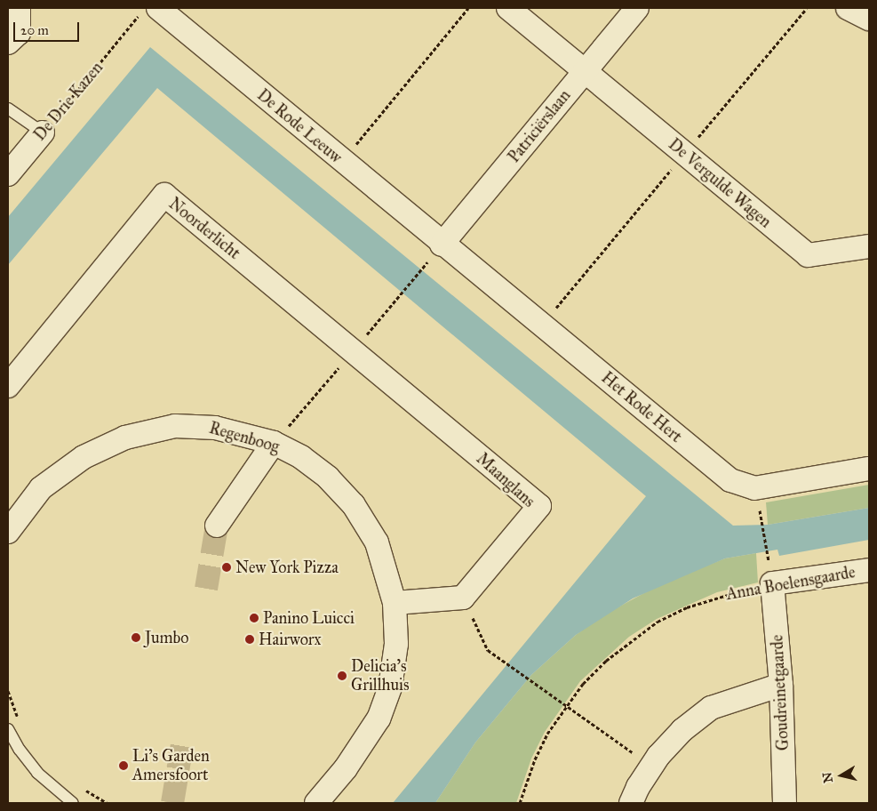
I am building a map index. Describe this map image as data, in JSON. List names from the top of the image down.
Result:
{
  "streets": {
    "street": [
      "De Drie Kazen",
      "De Rode Leeuw",
      "Patriciërslaan",
      "De Vergulde Wagen",
      "Noorderlicht",
      "Het Rode Hert",
      "Regenboog",
      "Maanglans",
      "Anna Boelensgaarde",
      "Goudreinetgaarde"
    ]
  },
  "crossings": [
    ["De Drie Kazen", "De Rode Leeuw"],
    ["De Rode Leeuw", "Patriciërslaan"],
    ["De Rode Leeuw", "Het Rode Hert"],
    ["Patriciërslaan", "De Vergulde Wagen"],
    ["Patriciërslaan", "Het Rode Hert"],
    ["Noorderlicht", "Maanglans"],
    ["Anna Boelensgaarde", "Goudreinetgaarde"]
  ],
  "places": [
    "New York Pizza",
    "Panino Luicci",
    "Jumbo",
    "Hairworx",
    "Delicia's Grillhuis",
    "Li's Garden Amersfoort"
  ],
  "scale_bar": "20 m",
  "north": "left"
}
